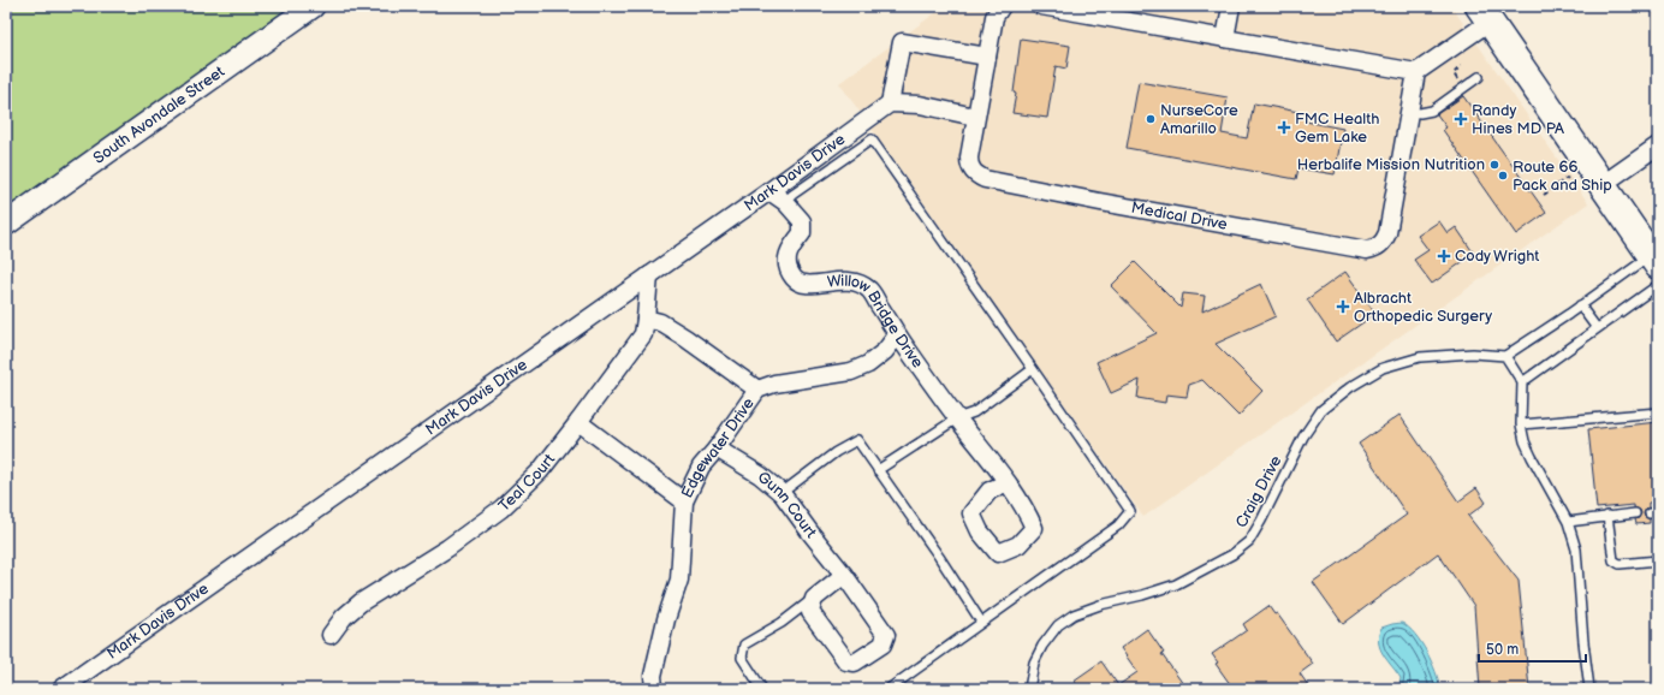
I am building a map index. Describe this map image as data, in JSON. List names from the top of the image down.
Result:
{
  "streets": {
    "street": [
      "South Avondale Street",
      "Mark Davis Drive",
      "Medical Drive",
      "Willow Bridge Drive",
      "Edgewater Drive",
      "Teal Court",
      "Gunn Court"
    ],
    "lane": ["Craig Drive"]
  },
  "crossings": [
    ["Mark Davis Drive", "Willow Bridge Drive"],
    ["Mark Davis Drive", "Teal Court"],
    ["Willow Bridge Drive", "Edgewater Drive"],
    ["Edgewater Drive", "Gunn Court"]
  ],
  "places": {
    "other": ["NurseCore Amarillo", "Herbalife Mission Nutrition", "Route 66 Pack and Ship"],
    "health": [
      "Randy Hines MD PA",
      "FMC Health Gem Lake",
      "Cody Wright",
      "Albracht Orthopedic Surgery"
    ]
  },
  "scale_bar": "50 m"
}
